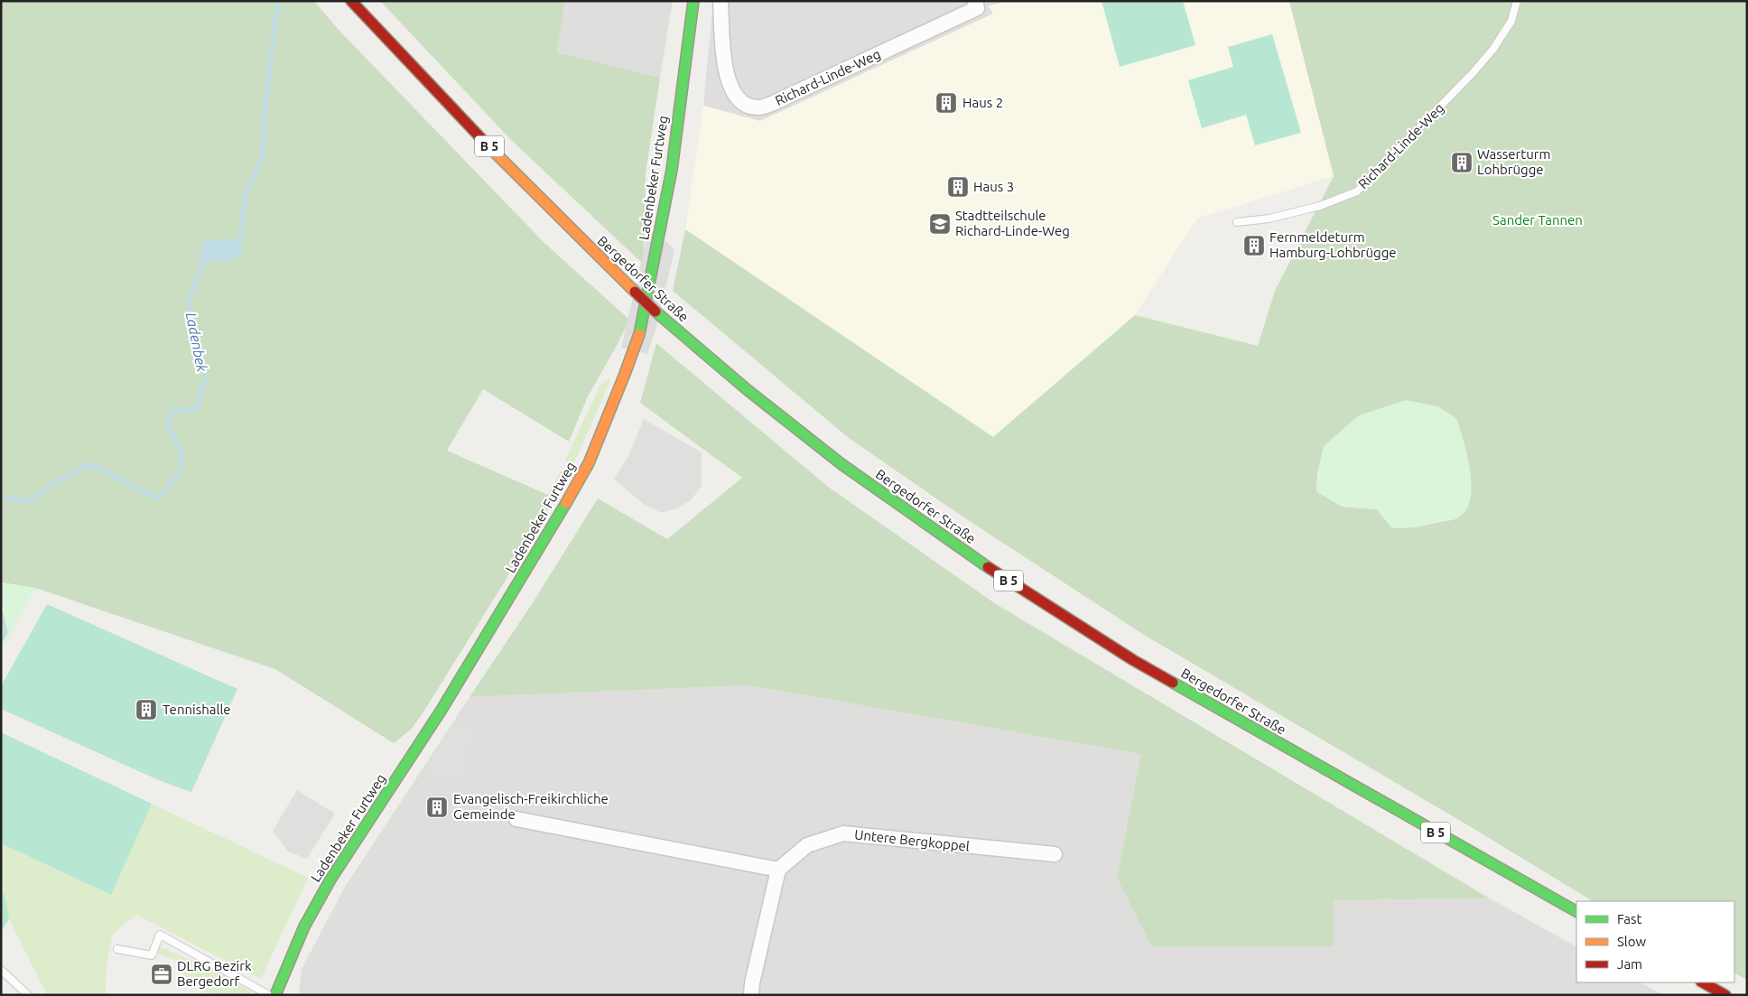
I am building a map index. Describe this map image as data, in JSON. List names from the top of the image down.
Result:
{
  "streets": {
    "main road": ["B 5", "Ladenbeker Furtweg", "Bergedorfer Straße"],
    "street": ["Richard-Linde-Weg", "Untere Bergkoppel"]
  },
  "water": ["Ladenbek"],
  "parks": ["Sander Tannen"],
  "places": {
    "building": [
      "Haus 2",
      "Wasserturm Lohbrügge",
      "Haus 3",
      "Fernmeldeturm Hamburg-Lohbrügge",
      "Tennishalle",
      "Evangelisch-Freikirchliche Gemeinde"
    ],
    "school or university": ["Stadtteilschule Richard-Linde-Weg"],
    "office": ["DLRG Bezirk Bergedorf"]
  },
  "legend": ["Fast", "Slow", "Jam"]
}
